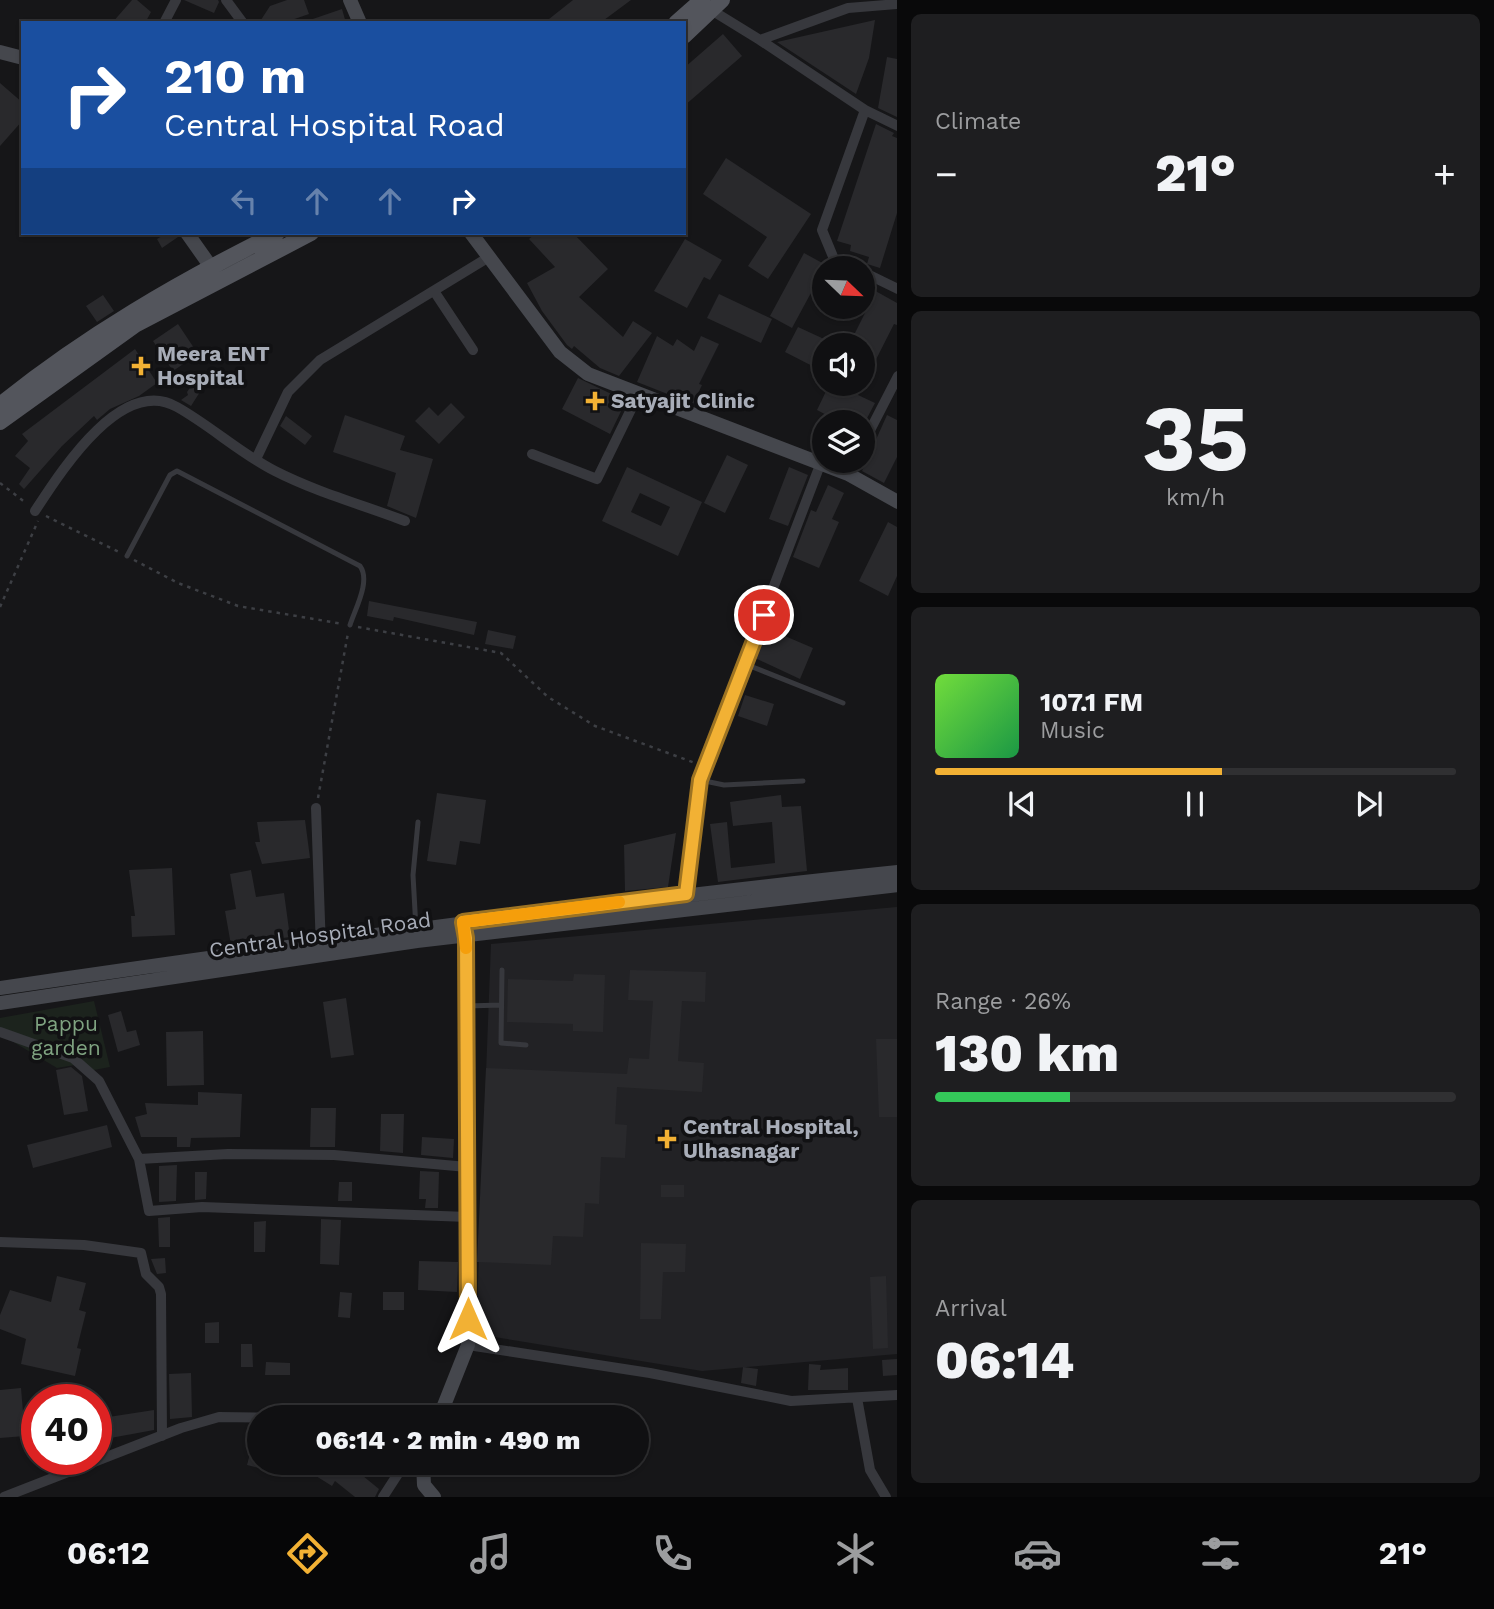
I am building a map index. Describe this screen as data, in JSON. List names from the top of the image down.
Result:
{
  "streets": {
    "street": ["Central Hospital Road"]
  },
  "parks": ["Pappu garden"],
  "places": {
    "health": ["Meera ENT Hospital", "Satyajit Clinic", "Central Hospital, Ulhasnagar"]
  },
  "north": "bottom right",
  "page": {
    "tile": [
      "Climate",
      ["35", "km/h"],
      ["Range · 26%", "130 km"],
      ["Arrival", "06:14"]
    ],
    "turn": ["210 m", "Central Hospital Road"],
    "heat": ["−", "21°", "+"],
    "song": ["107.1 FM", "Music"],
    "limit": "40",
    "trip": "06:14 · 2 min · 490 m",
    "tabs": ["06:12", "21°"]
  }
}
